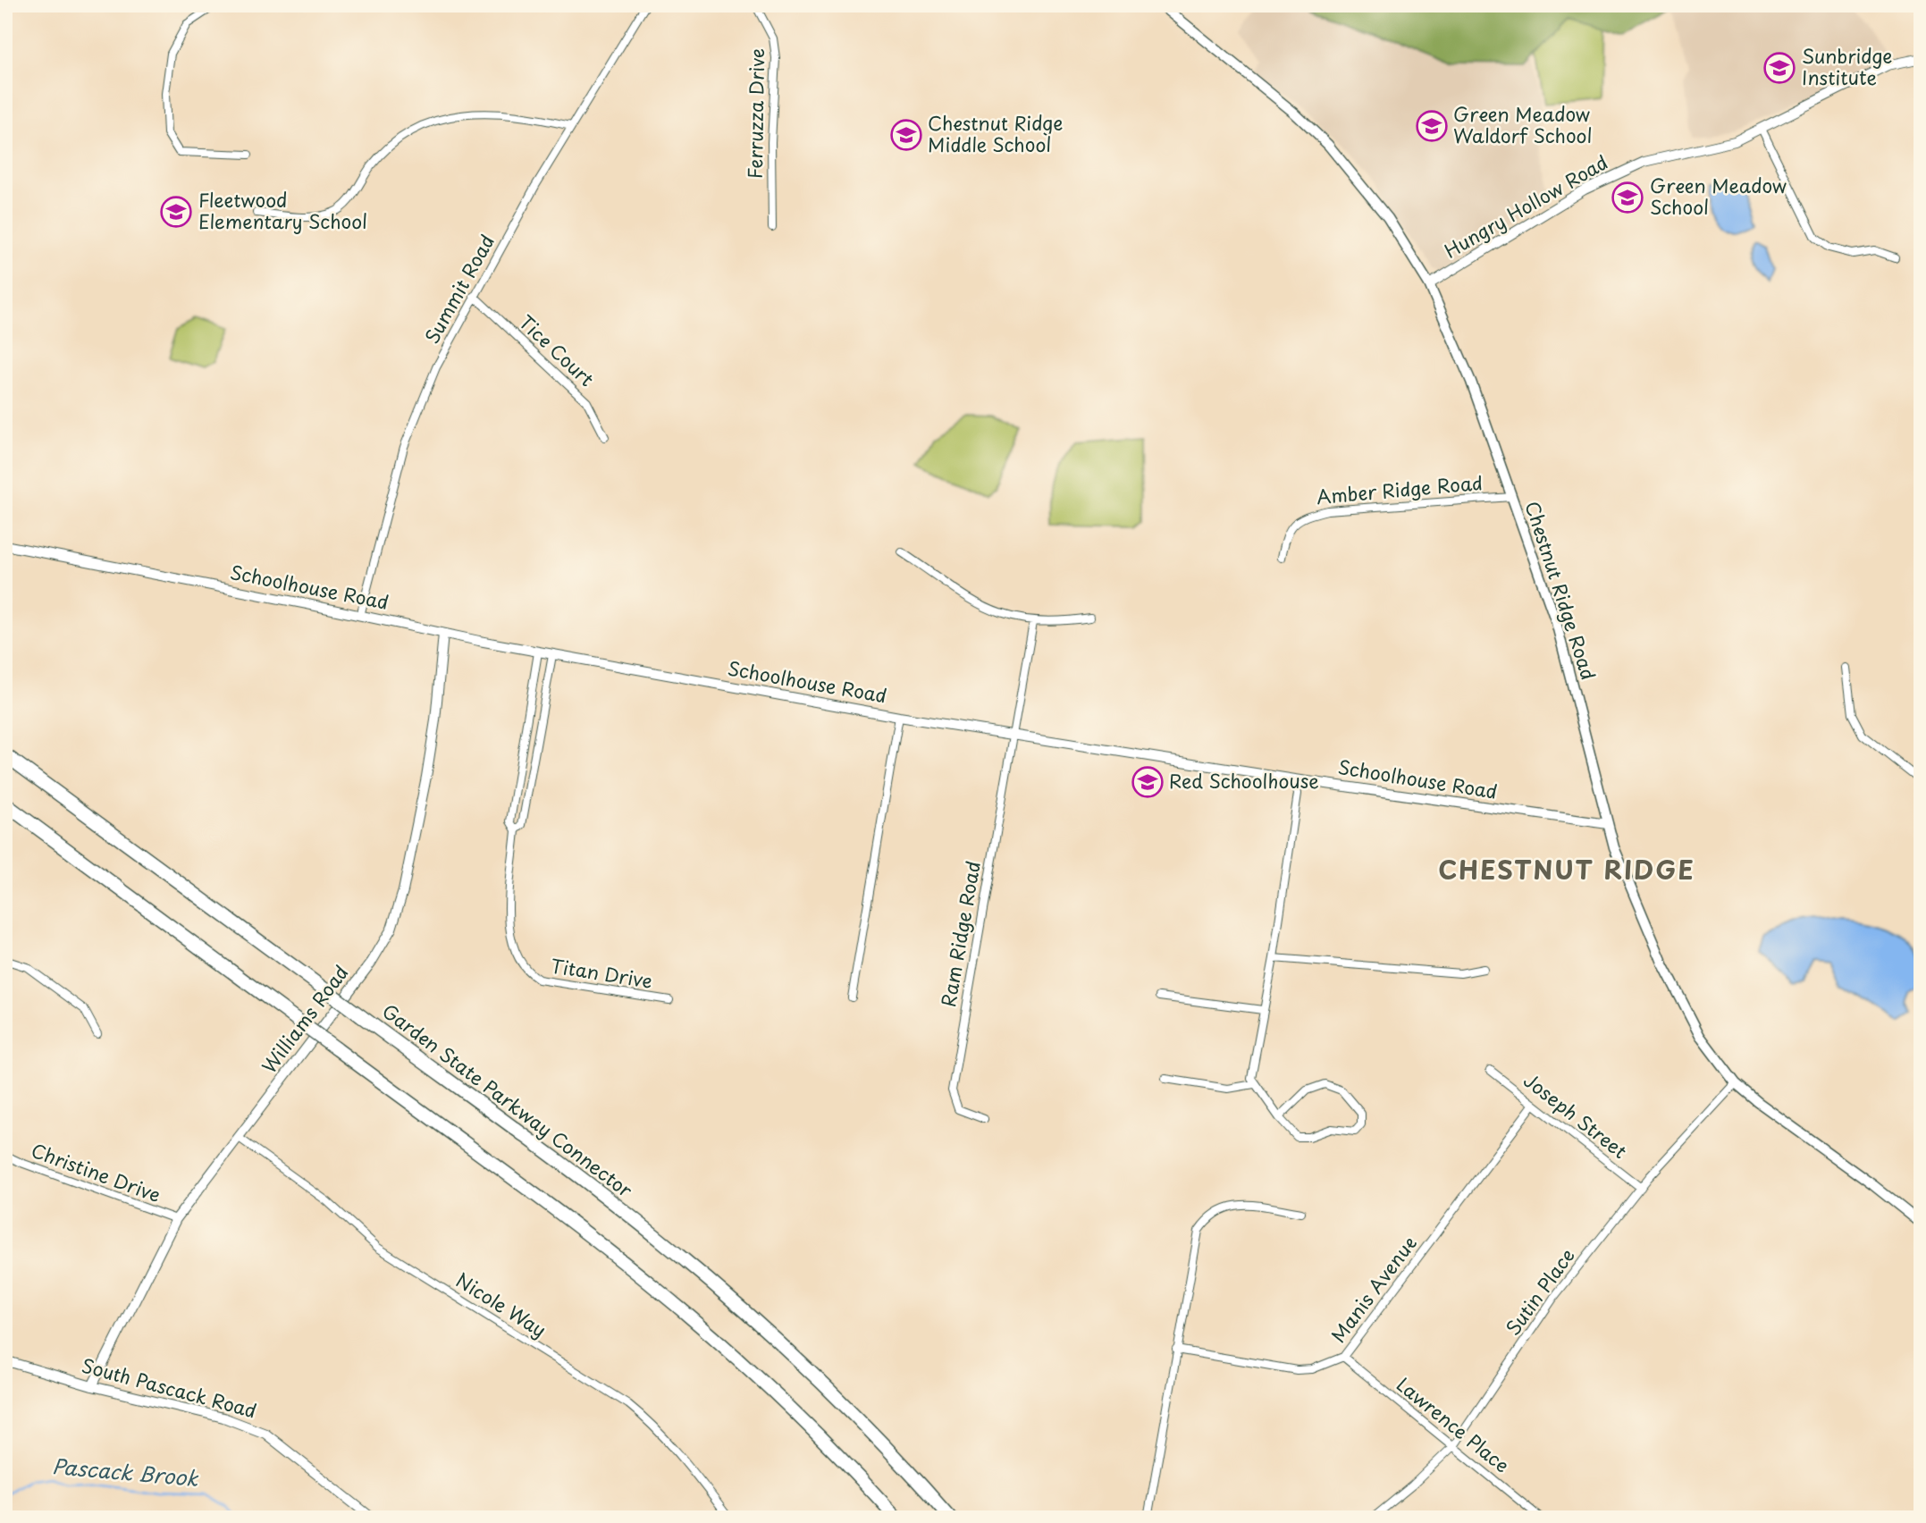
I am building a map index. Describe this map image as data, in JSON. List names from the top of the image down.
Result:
{
  "streets": {
    "highway": ["Garden State Parkway Connector"],
    "main road": ["Chestnut Ridge Road"],
    "street": [
      "Ferruzza Drive",
      "Hungry Hollow Road",
      "Summit Road",
      "Tice Court",
      "Amber Ridge Road",
      "Schoolhouse Road",
      "Ram Ridge Road",
      "Titan Drive",
      "Williams Road",
      "Joseph Street",
      "Christine Drive",
      "Manis Avenue",
      "Sutin Place",
      "Nicole Way",
      "South Pascack Road",
      "Lawrence Place"
    ]
  },
  "crossings": [
    ["Hungry Hollow Road", "Chestnut Ridge Road"],
    ["Summit Road", "Tice Court"],
    ["Summit Road", "Schoolhouse Road"],
    ["Amber Ridge Road", "Chestnut Ridge Road"],
    ["Schoolhouse Road", "Chestnut Ridge Road"],
    ["Schoolhouse Road", "Ram Ridge Road"],
    ["Schoolhouse Road", "Titan Drive"],
    ["Schoolhouse Road", "Williams Road"],
    ["Chestnut Ridge Road", "Sutin Place"],
    ["Williams Road", "Christine Drive"],
    ["Williams Road", "Nicole Way"],
    ["Williams Road", "South Pascack Road"],
    ["Joseph Street", "Manis Avenue"],
    ["Joseph Street", "Sutin Place"],
    ["Manis Avenue", "Lawrence Place"],
    ["Sutin Place", "Lawrence Place"]
  ],
  "districts": ["CHESTNUT RIDGE"],
  "water": ["Pascack Brook"],
  "places": {
    "school or university": [
      "Sunbridge Institute",
      "Green Meadow Waldorf School",
      "Chestnut Ridge Middle School",
      "Green Meadow School",
      "Fleetwood Elementary School",
      "Red Schoolhouse"
    ]
  }
}
